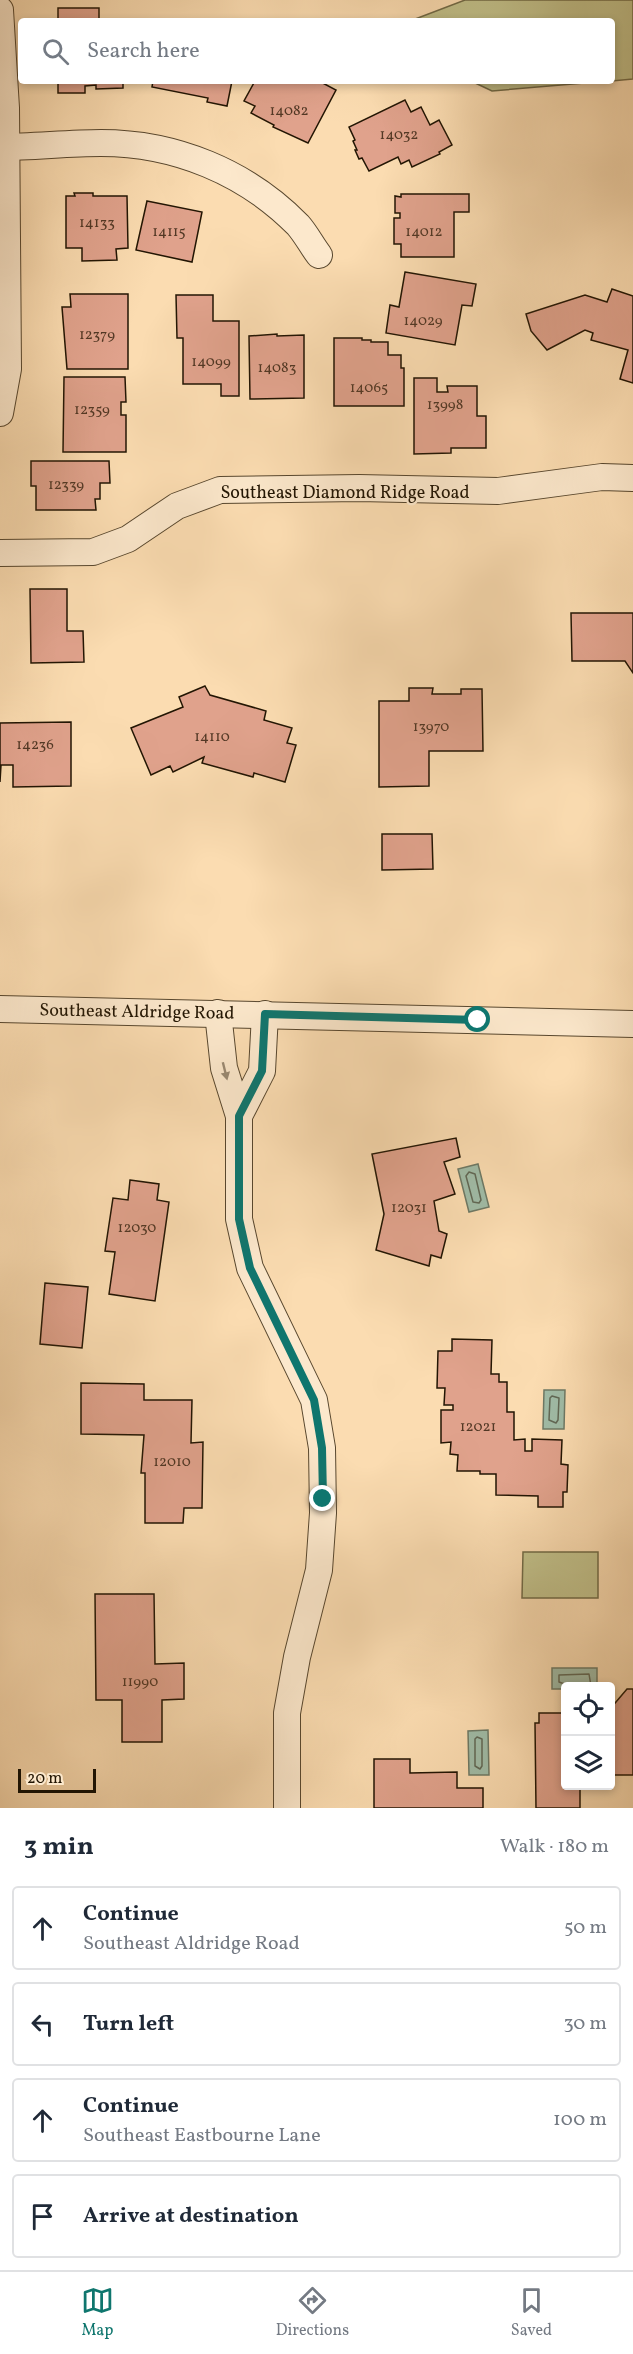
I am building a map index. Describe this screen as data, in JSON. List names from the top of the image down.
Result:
{
  "streets": {
    "street": ["Southeast Diamond Ridge Road", "Southeast Aldridge Road"]
  },
  "house_numbers": [
    "14082",
    "14032",
    "14133",
    "14115",
    "14012",
    "14029",
    "12379",
    "14099",
    "14083",
    "14065",
    "13998",
    "12359",
    "12339",
    "13970",
    "14110",
    "14236",
    "12031",
    "12030",
    "12021",
    "12010",
    "11990"
  ],
  "scale_bar": "20 m",
  "page": {
    "search": "Search here",
    "scale": "20 m",
    "heading": ["3 min", "Walk · 180 m"],
    "list": [
      ["Continue", "Southeast Aldridge Road", "50 m"],
      ["Turn left", "30 m"],
      ["Continue", "Southeast Eastbourne Lane", "100 m"],
      "Arrive at destination"
    ],
    "nav": ["Map", "Directions", "Saved"]
  }
}
